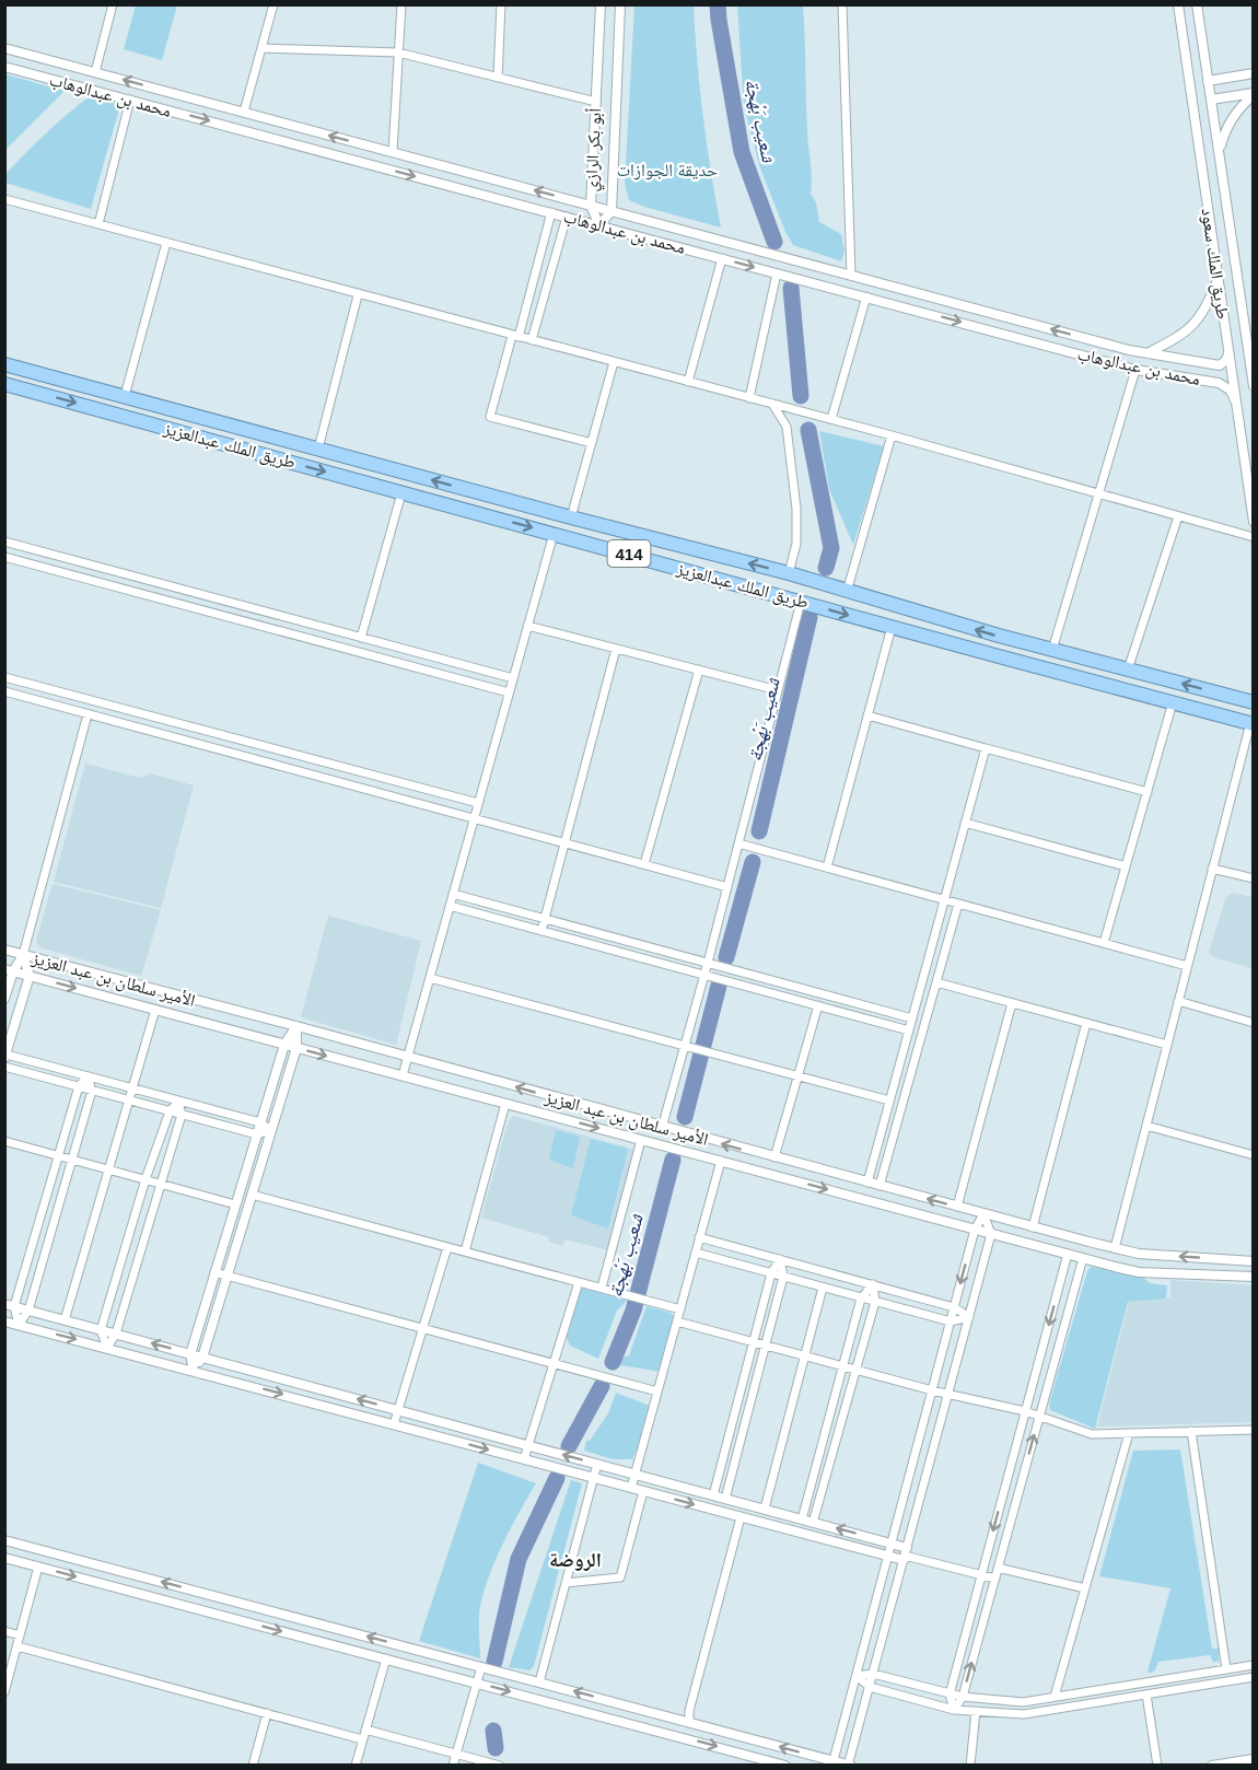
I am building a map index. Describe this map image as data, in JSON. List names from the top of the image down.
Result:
{
  "streets": {
    "highway": ["طريق الملك عبدالعزيز", "414"],
    "street": [
      "محمد بن عبدالوهاب",
      "أبو بكر الرازي",
      "طريق الملك سعود",
      "الأمير سلطان بن عبد العزيز"
    ]
  },
  "crossings": [
    ["محمد بن عبدالوهاب", "أبو بكر الرازي"],
    ["محمد بن عبدالوهاب", "طريق الملك سعود"]
  ],
  "districts": ["الروضة"],
  "water": ["شعيب بَهْجة"],
  "parks": ["حديقة الجوازات"]
}
